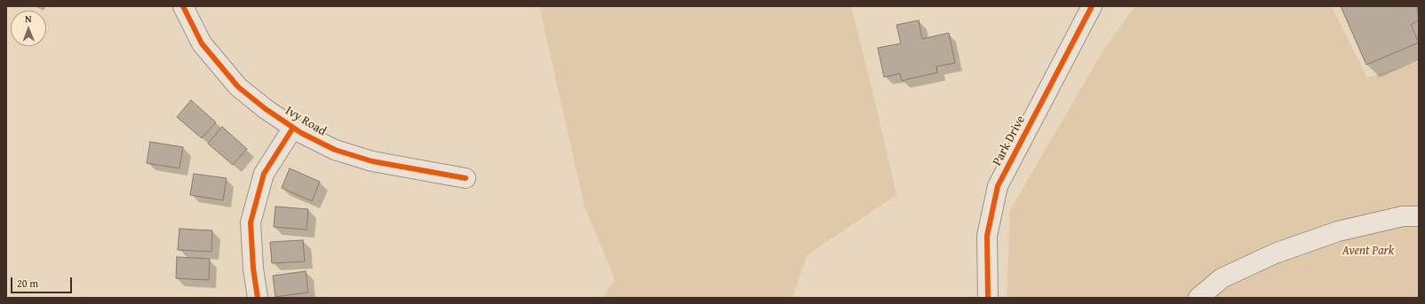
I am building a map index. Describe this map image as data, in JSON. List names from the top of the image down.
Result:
{
  "streets": {
    "street": ["Ivy Road", "Park Drive"]
  },
  "parks": ["Avent Park"],
  "scale_bar": "20 m",
  "north": "top"
}
